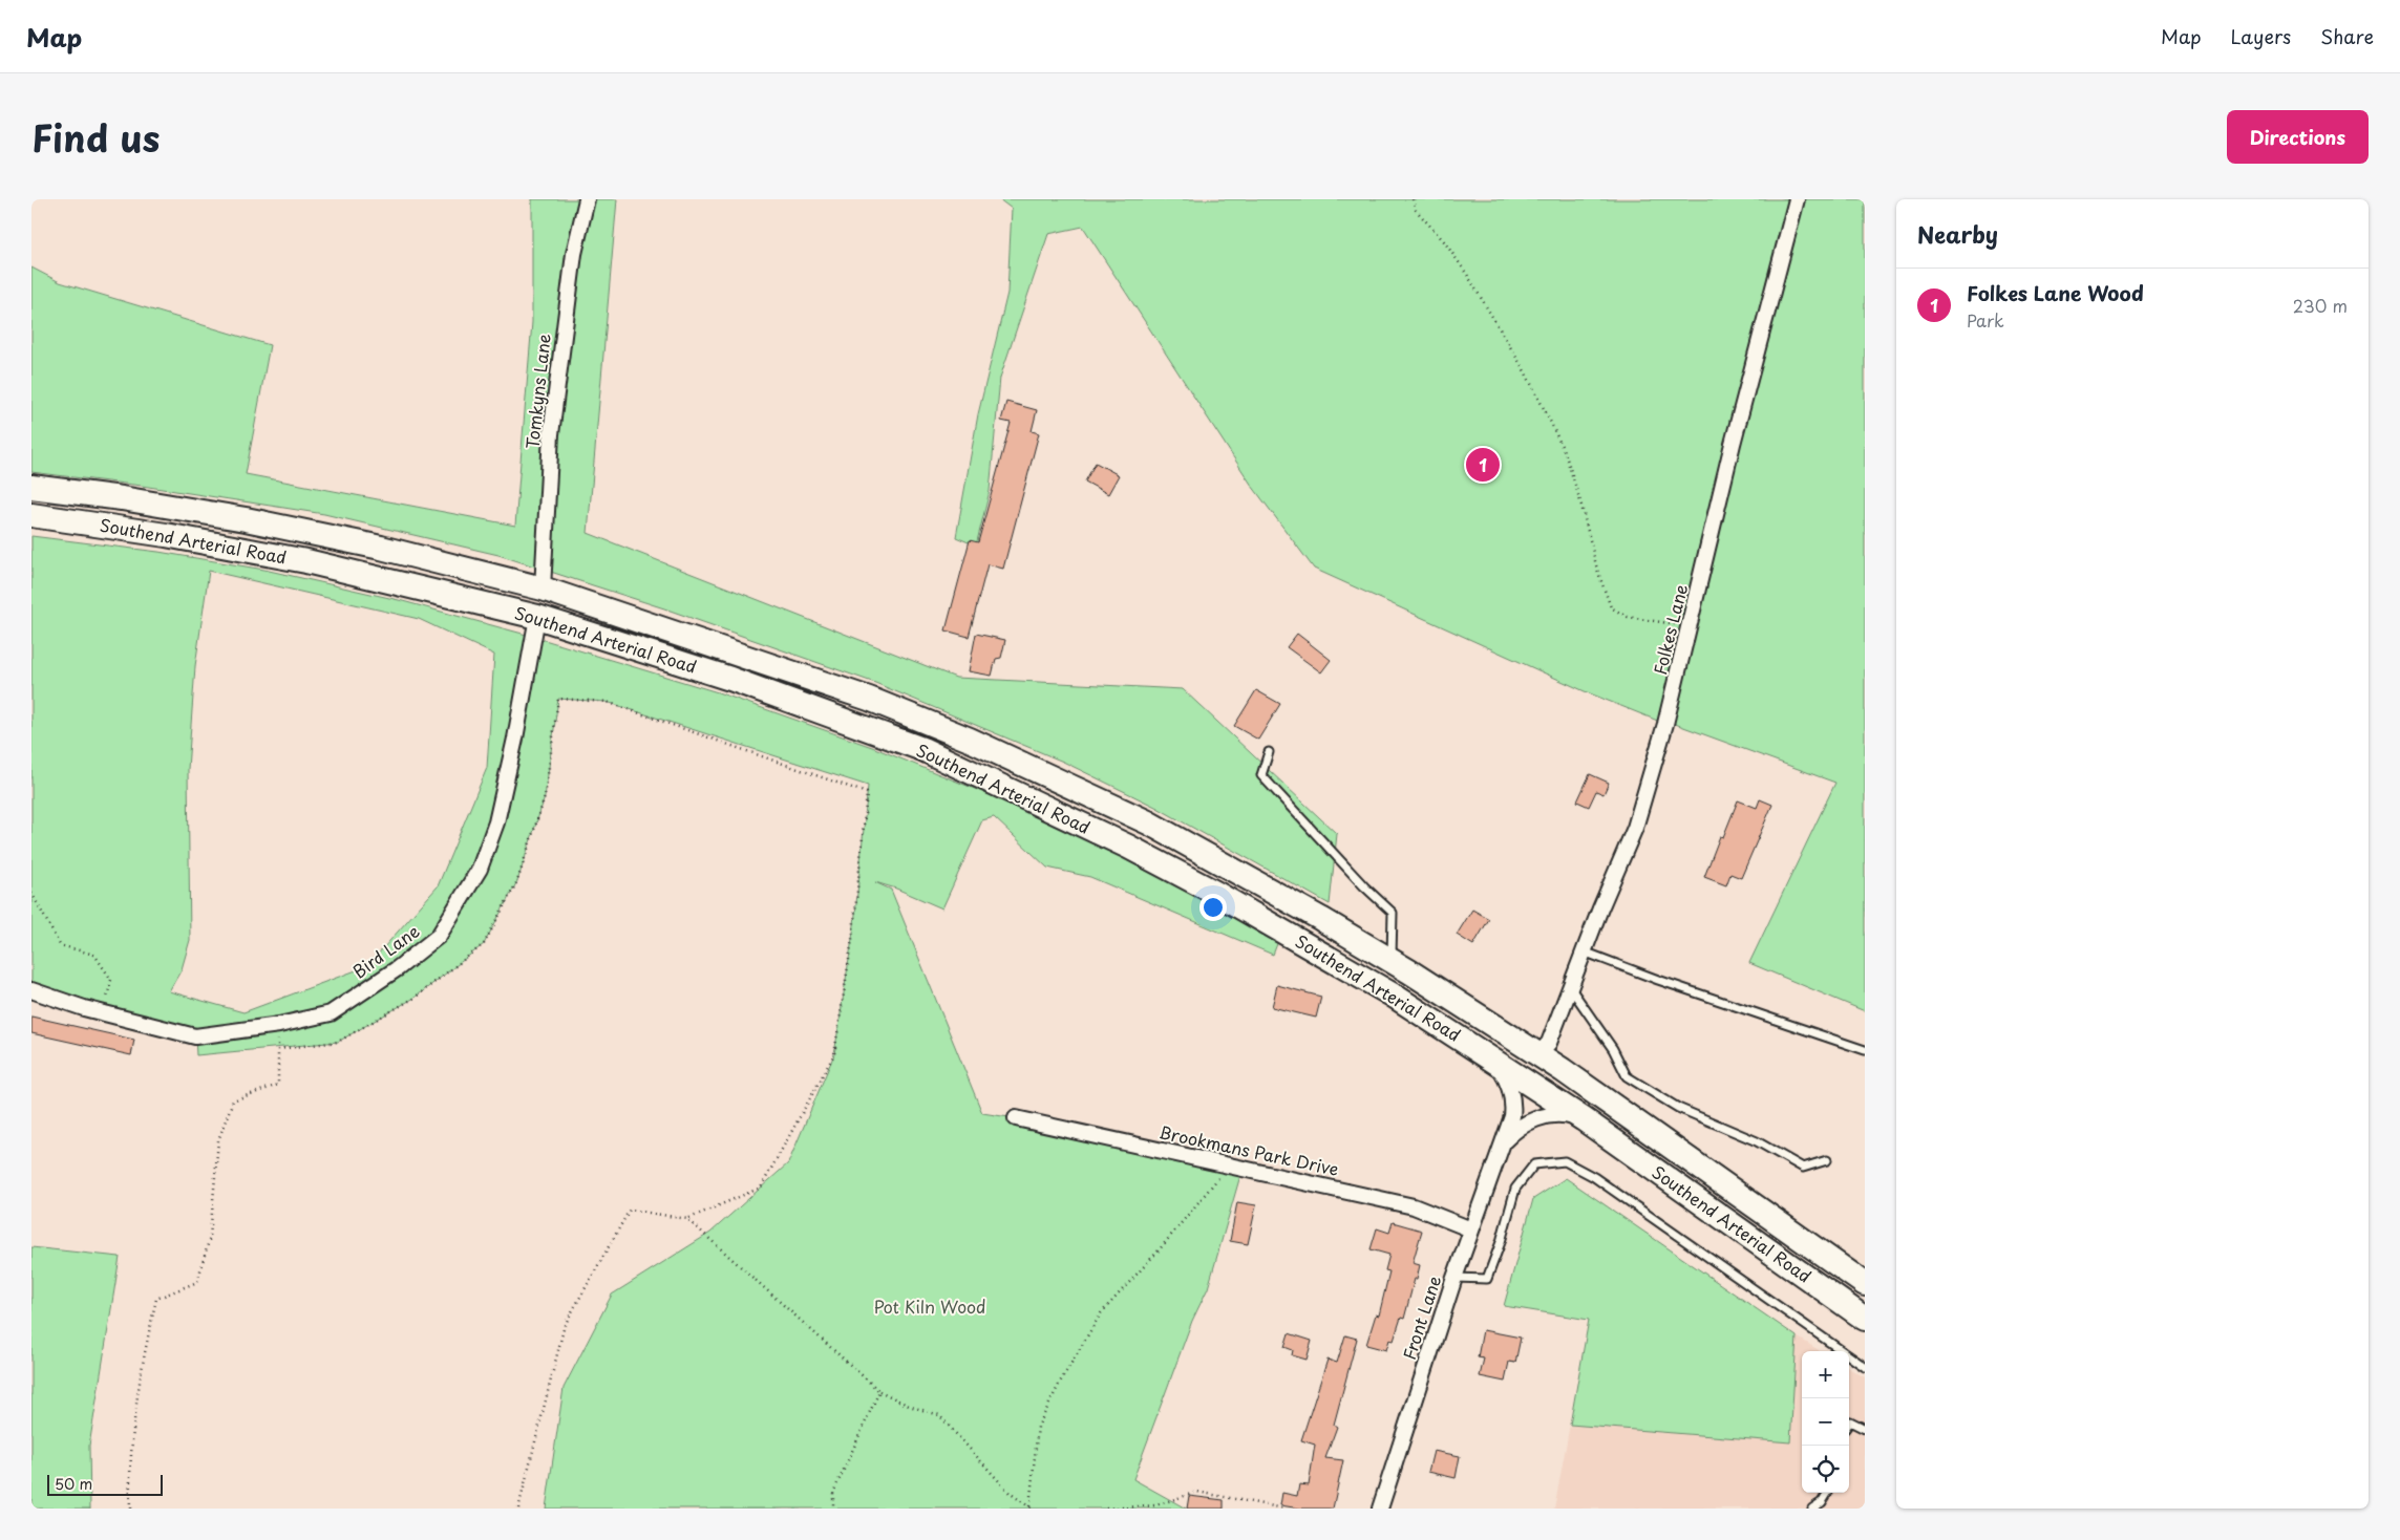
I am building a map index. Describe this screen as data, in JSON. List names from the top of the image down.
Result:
{
  "streets": {
    "highway": ["Southend Arterial Road"],
    "street": [
      "Tomkyns Lane",
      "Folkes Lane",
      "Bird Lane",
      "Brookmans Park Drive",
      "Front Lane"
    ]
  },
  "crossings": [
    ["Tomkyns Lane", "Southend Arterial Road"],
    ["Southend Arterial Road", "Folkes Lane"],
    ["Southend Arterial Road", "Bird Lane"],
    ["Southend Arterial Road", "Front Lane"],
    ["Brookmans Park Drive", "Front Lane"]
  ],
  "parks": ["Pot Kiln Wood"],
  "scale_bar": "50 m",
  "page": {
    "header": "Map",
    "nav": ["Map", "Layers", "Share"],
    "title": "Find us",
    "buttons": "Directions",
    "heading": "Nearby",
    "list": [
      {
        "mark": "1",
        "name": "Folkes Lane Wood",
        "note": "Park",
        "value": "230 m"
      }
    ],
    "pins": "1",
    "map_buttons": ["+", "−"],
    "scale": "50 m"
  }
}
